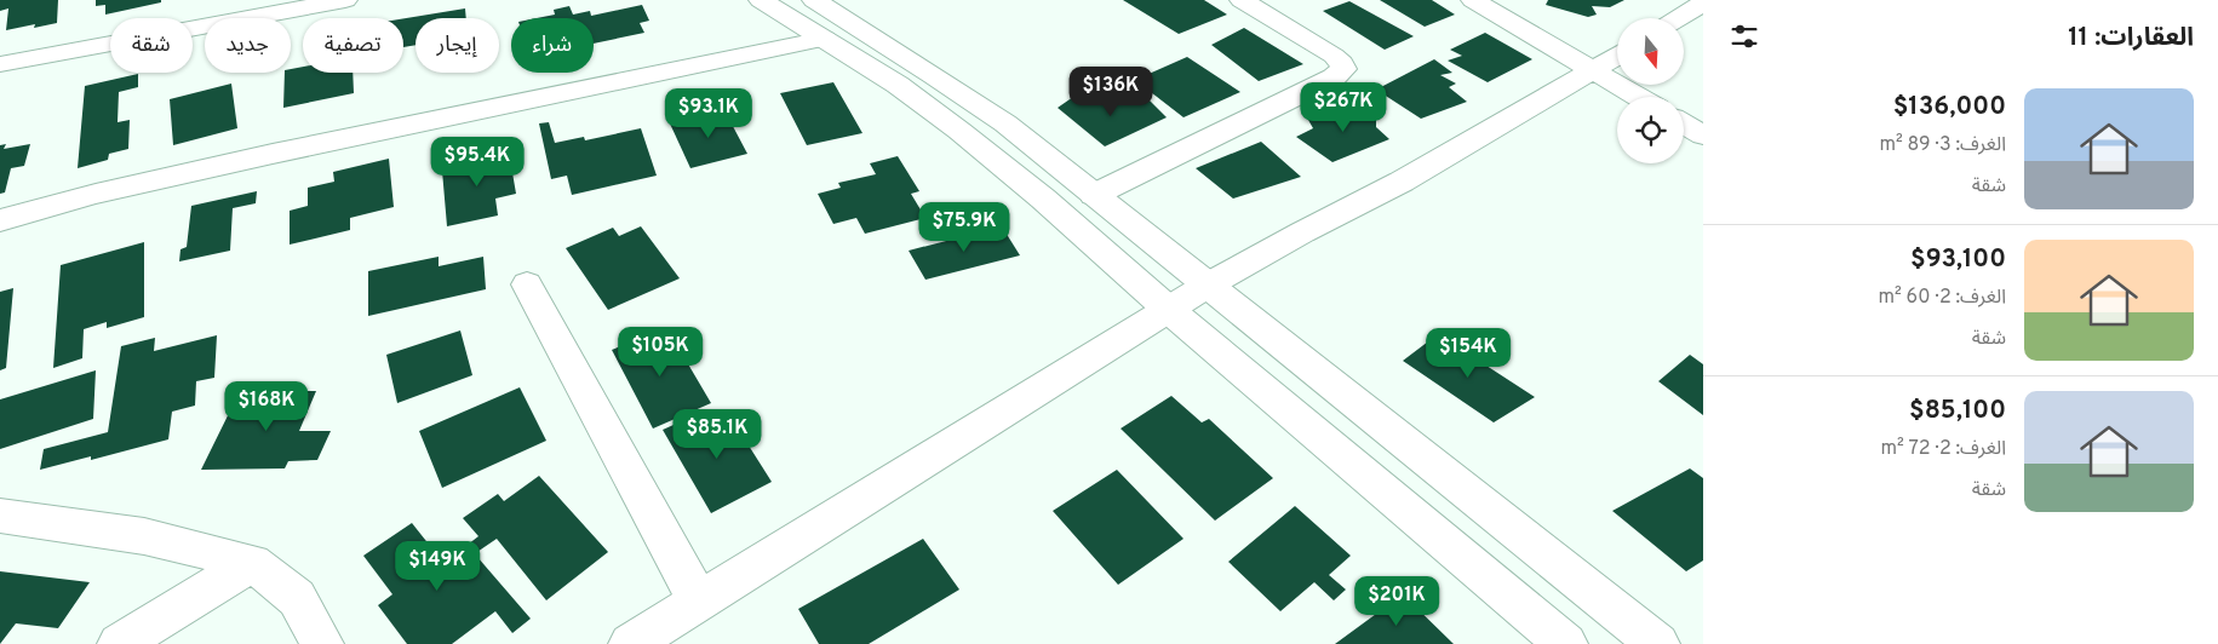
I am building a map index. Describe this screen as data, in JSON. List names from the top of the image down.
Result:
{
  "north": "bottom",
  "page": {
    "heading": "العقارات: 11",
    "chip": [
      "شراء",
      "إيجار",
      "تصفية",
      "جديد",
      "شقة"
    ],
    "price": [
      "$136K",
      "$267K",
      "$93.1K",
      "$95.4K",
      "$75.9K",
      "$105K",
      "$154K",
      "$168K",
      "$85.1K",
      "$149K",
      "$201K"
    ],
    "list": [
      {
        "name": "$136,000",
        "note": "الغرف: 3 · 89 m² · شقة"
      },
      {
        "name": "$93,100",
        "note": "الغرف: 2 · 60 m² · شقة"
      },
      {
        "name": "$85,100",
        "note": "الغرف: 2 · 72 m² · شقة"
      }
    ]
  }
}
